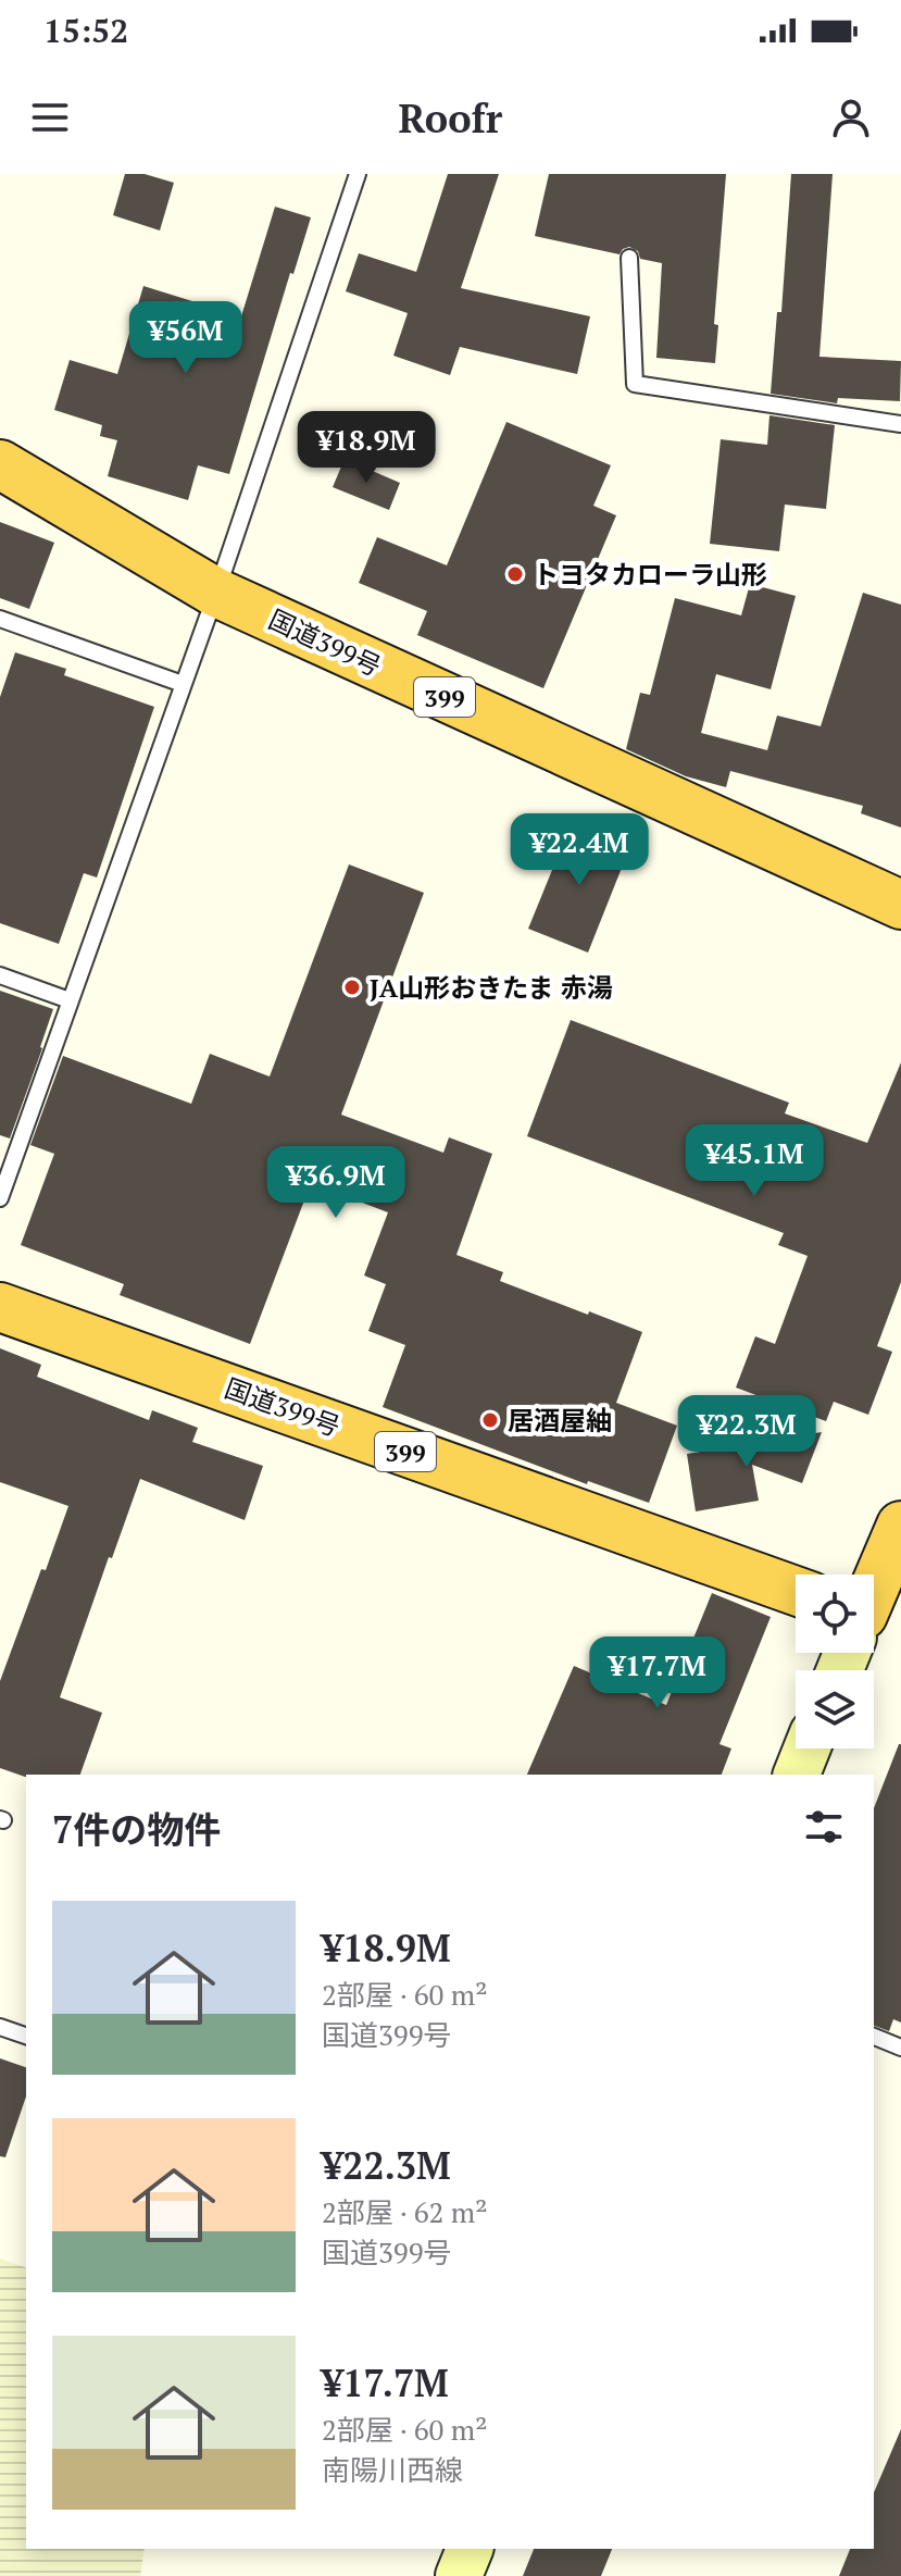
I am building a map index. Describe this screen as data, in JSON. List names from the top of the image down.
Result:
{
  "streets": {
    "highway": ["国道399号", "399"]
  },
  "places": ["トヨタカローラ山形", "JA山形おきたま 赤湯", "居酒屋紬"],
  "page": {
    "status": "15:52",
    "header": "Roofr",
    "price": [
      "¥56M",
      "¥18.9M",
      "¥22.4M",
      "¥45.1M",
      "¥36.9M",
      "¥22.3M",
      "¥17.7M"
    ],
    "heading": "7件の物件",
    "list": [
      {
        "name": "¥18.9M",
        "note": "2部屋 · 60 m² · 国道399号"
      },
      {
        "name": "¥22.3M",
        "note": "2部屋 · 62 m² · 国道399号"
      },
      {
        "name": "¥17.7M",
        "note": "2部屋 · 60 m² · 南陽川西線"
      }
    ]
  }
}
